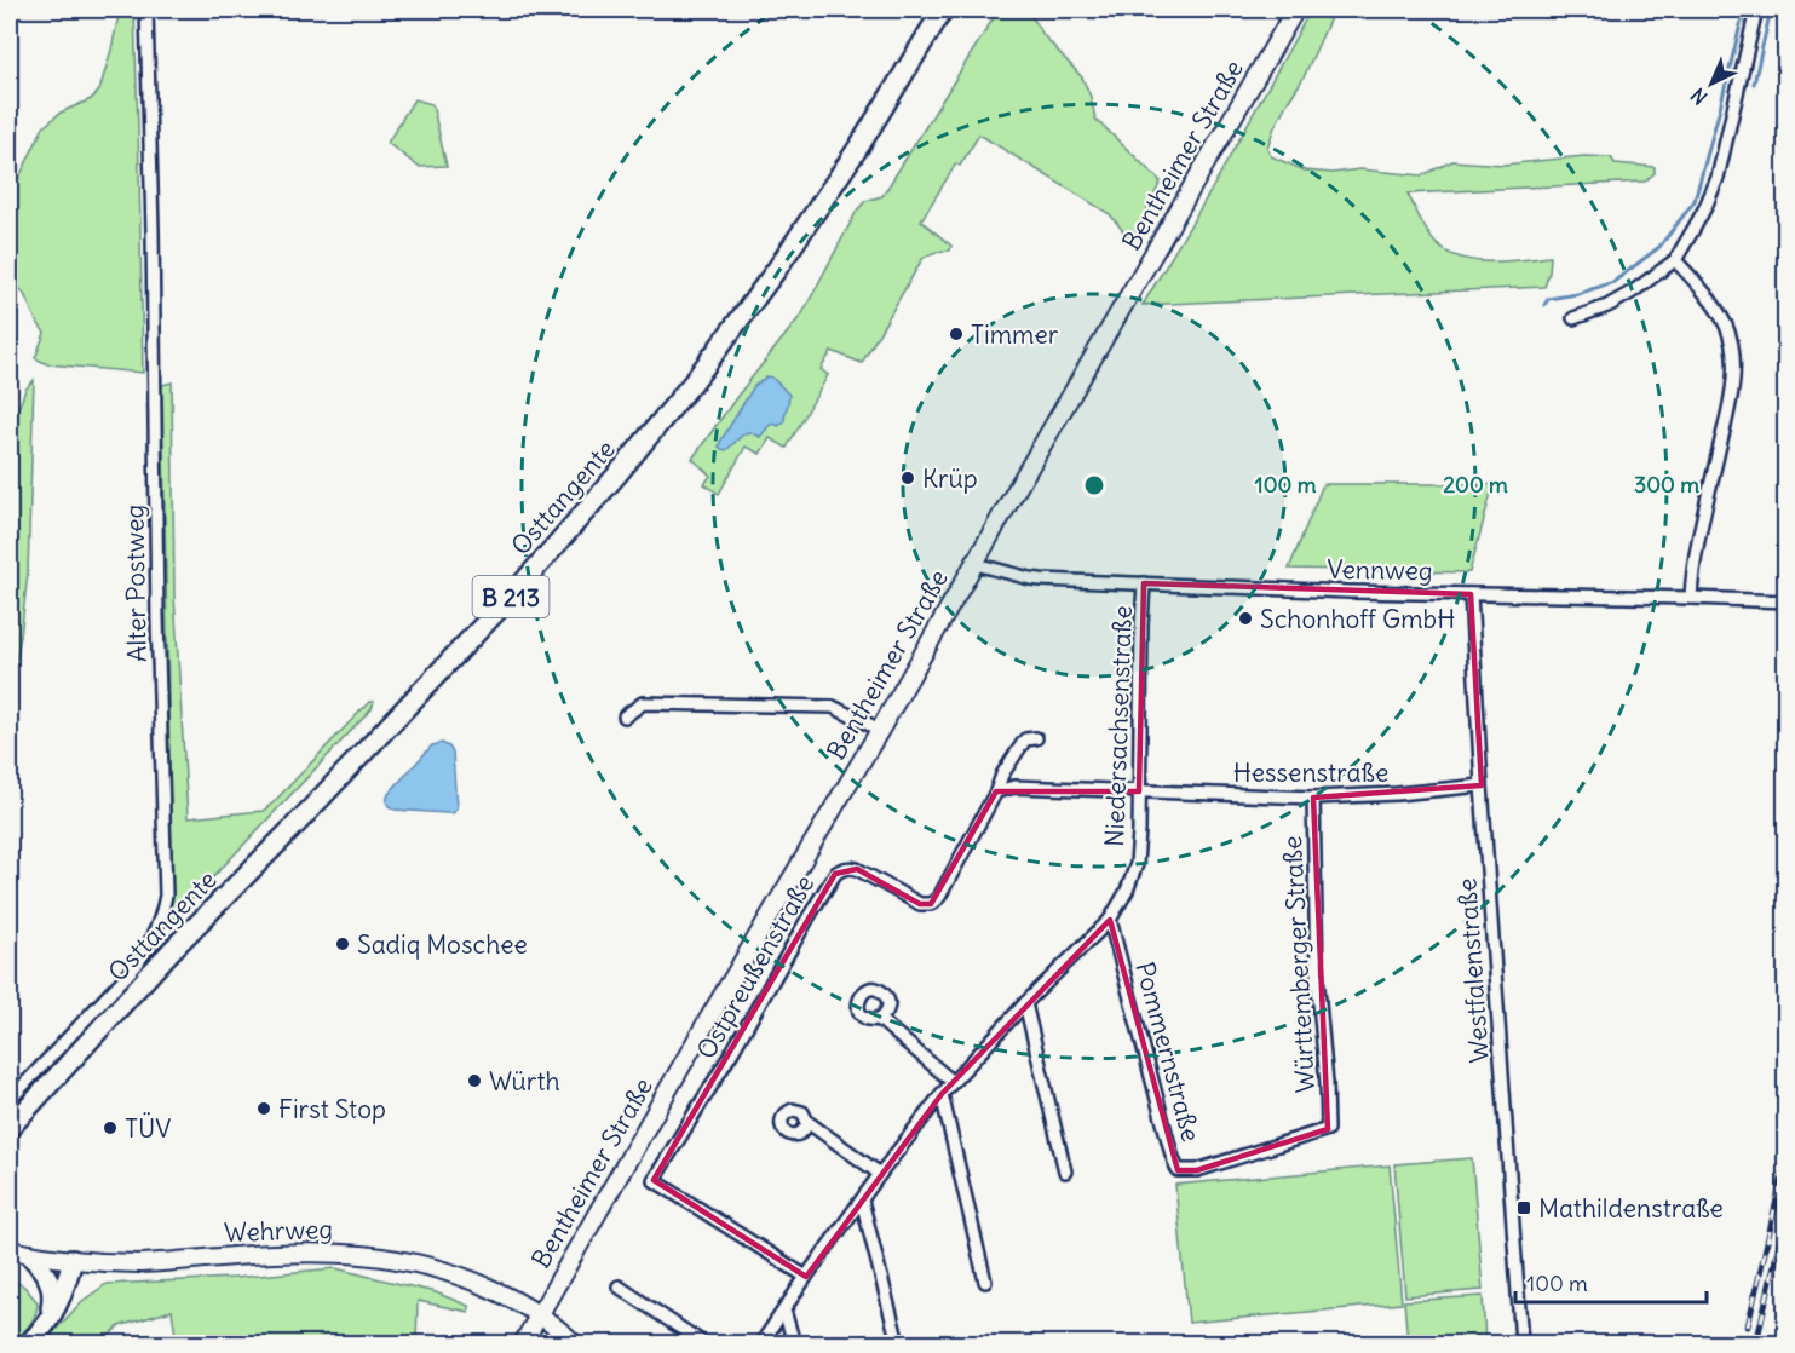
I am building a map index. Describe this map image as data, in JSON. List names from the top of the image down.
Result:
{
  "streets": {
    "main road": ["Osttangente", "B 213"],
    "street": [
      "Bentheimer Straße",
      "Vennweg",
      "Alter Postweg",
      "Niedersachsenstraße",
      "Hessenstraße",
      "Württemberger Straße",
      "Ostpreußenstraße",
      "Westfalenstraße",
      "Pommernstraße",
      "Wehrweg"
    ]
  },
  "crossings": [
    ["Bentheimer Straße", "Vennweg"],
    ["Bentheimer Straße", "Wehrweg"],
    ["Vennweg", "Niedersachsenstraße"],
    ["Vennweg", "Westfalenstraße"],
    ["Niedersachsenstraße", "Hessenstraße"],
    ["Niedersachsenstraße", "Ostpreußenstraße"],
    ["Niedersachsenstraße", "Pommernstraße"],
    ["Hessenstraße", "Württemberger Straße"],
    ["Hessenstraße", "Westfalenstraße"],
    ["Württemberger Straße", "Pommernstraße"]
  ],
  "places": {
    "other": [
      "Timmer",
      "Krüp",
      "Schonhoff GmbH",
      "Sadiq Moschee",
      "Würth",
      "First Stop",
      "TÜV"
    ],
    "transit": ["Mathildenstraße"]
  },
  "scale_bar": "100 m",
  "north": "bottom left",
  "rings": ["100 m", "200 m", "300 m"]
}
